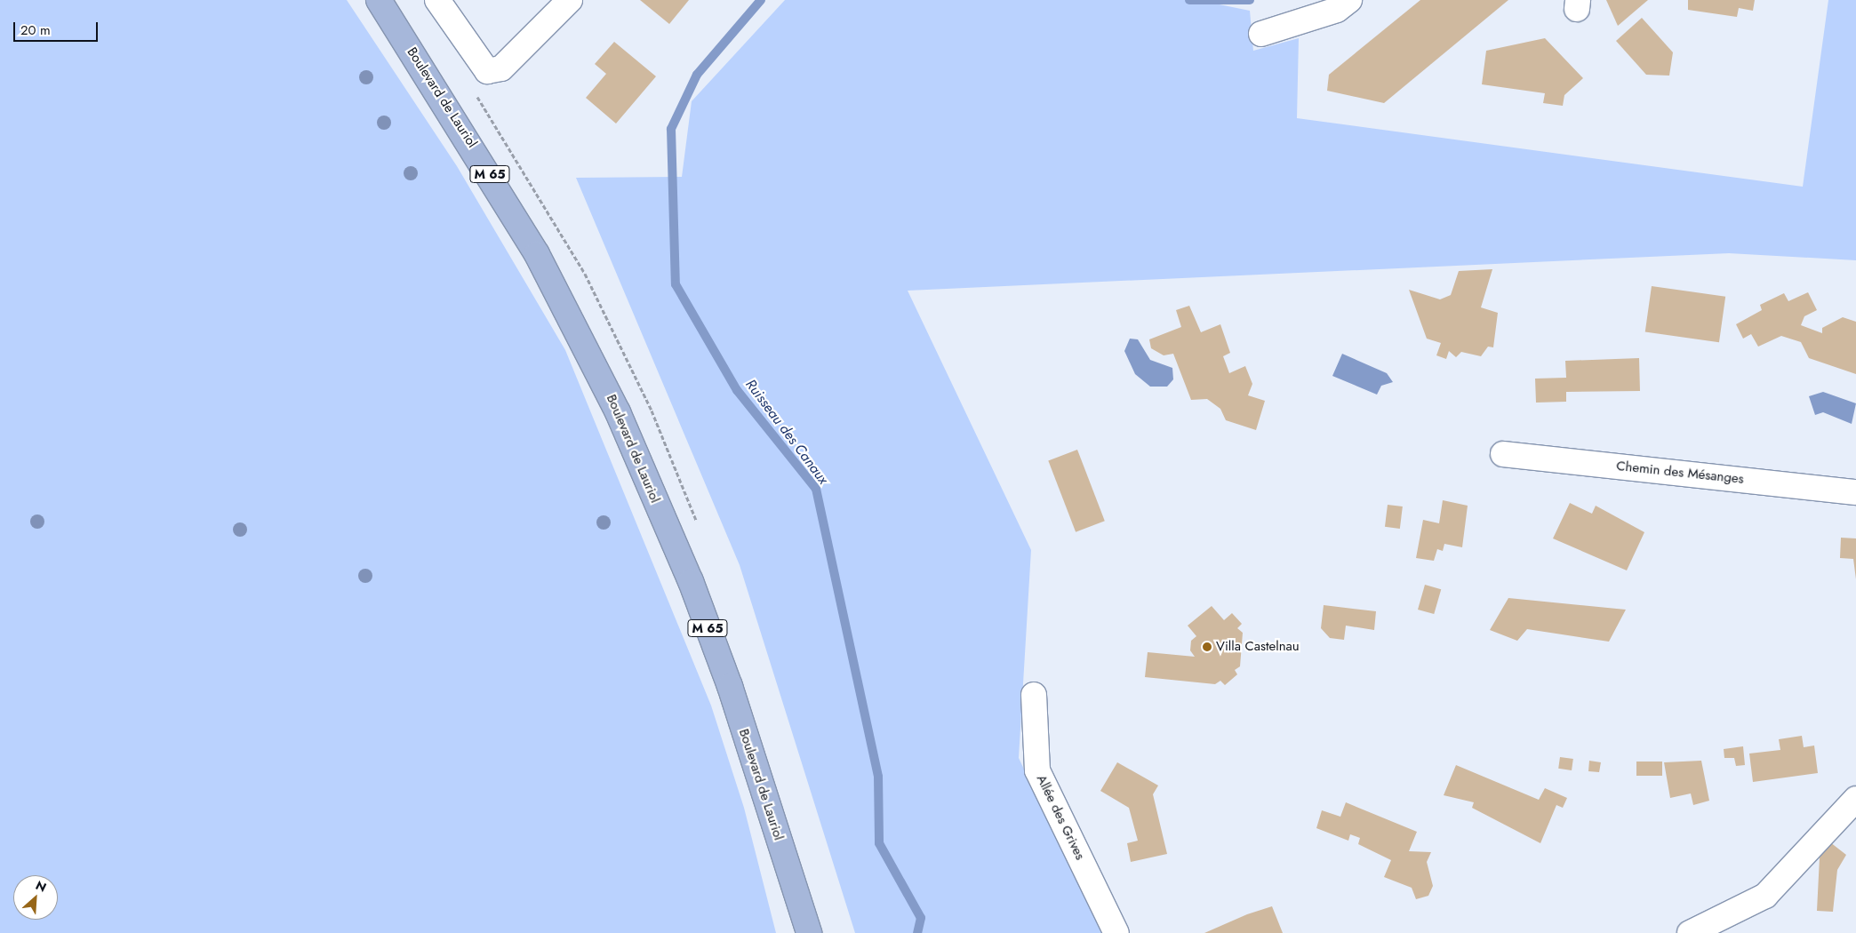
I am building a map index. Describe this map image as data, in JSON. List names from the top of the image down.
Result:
{
  "streets": {
    "main road": ["Boulevard de Lauriol", "M 65"],
    "street": ["Chemin des Mésanges", "Allée des Grives"]
  },
  "water": ["Ruisseau des Canaux"],
  "places": ["Villa Castelnau"],
  "scale_bar": "20 m",
  "north": "top right"
}
